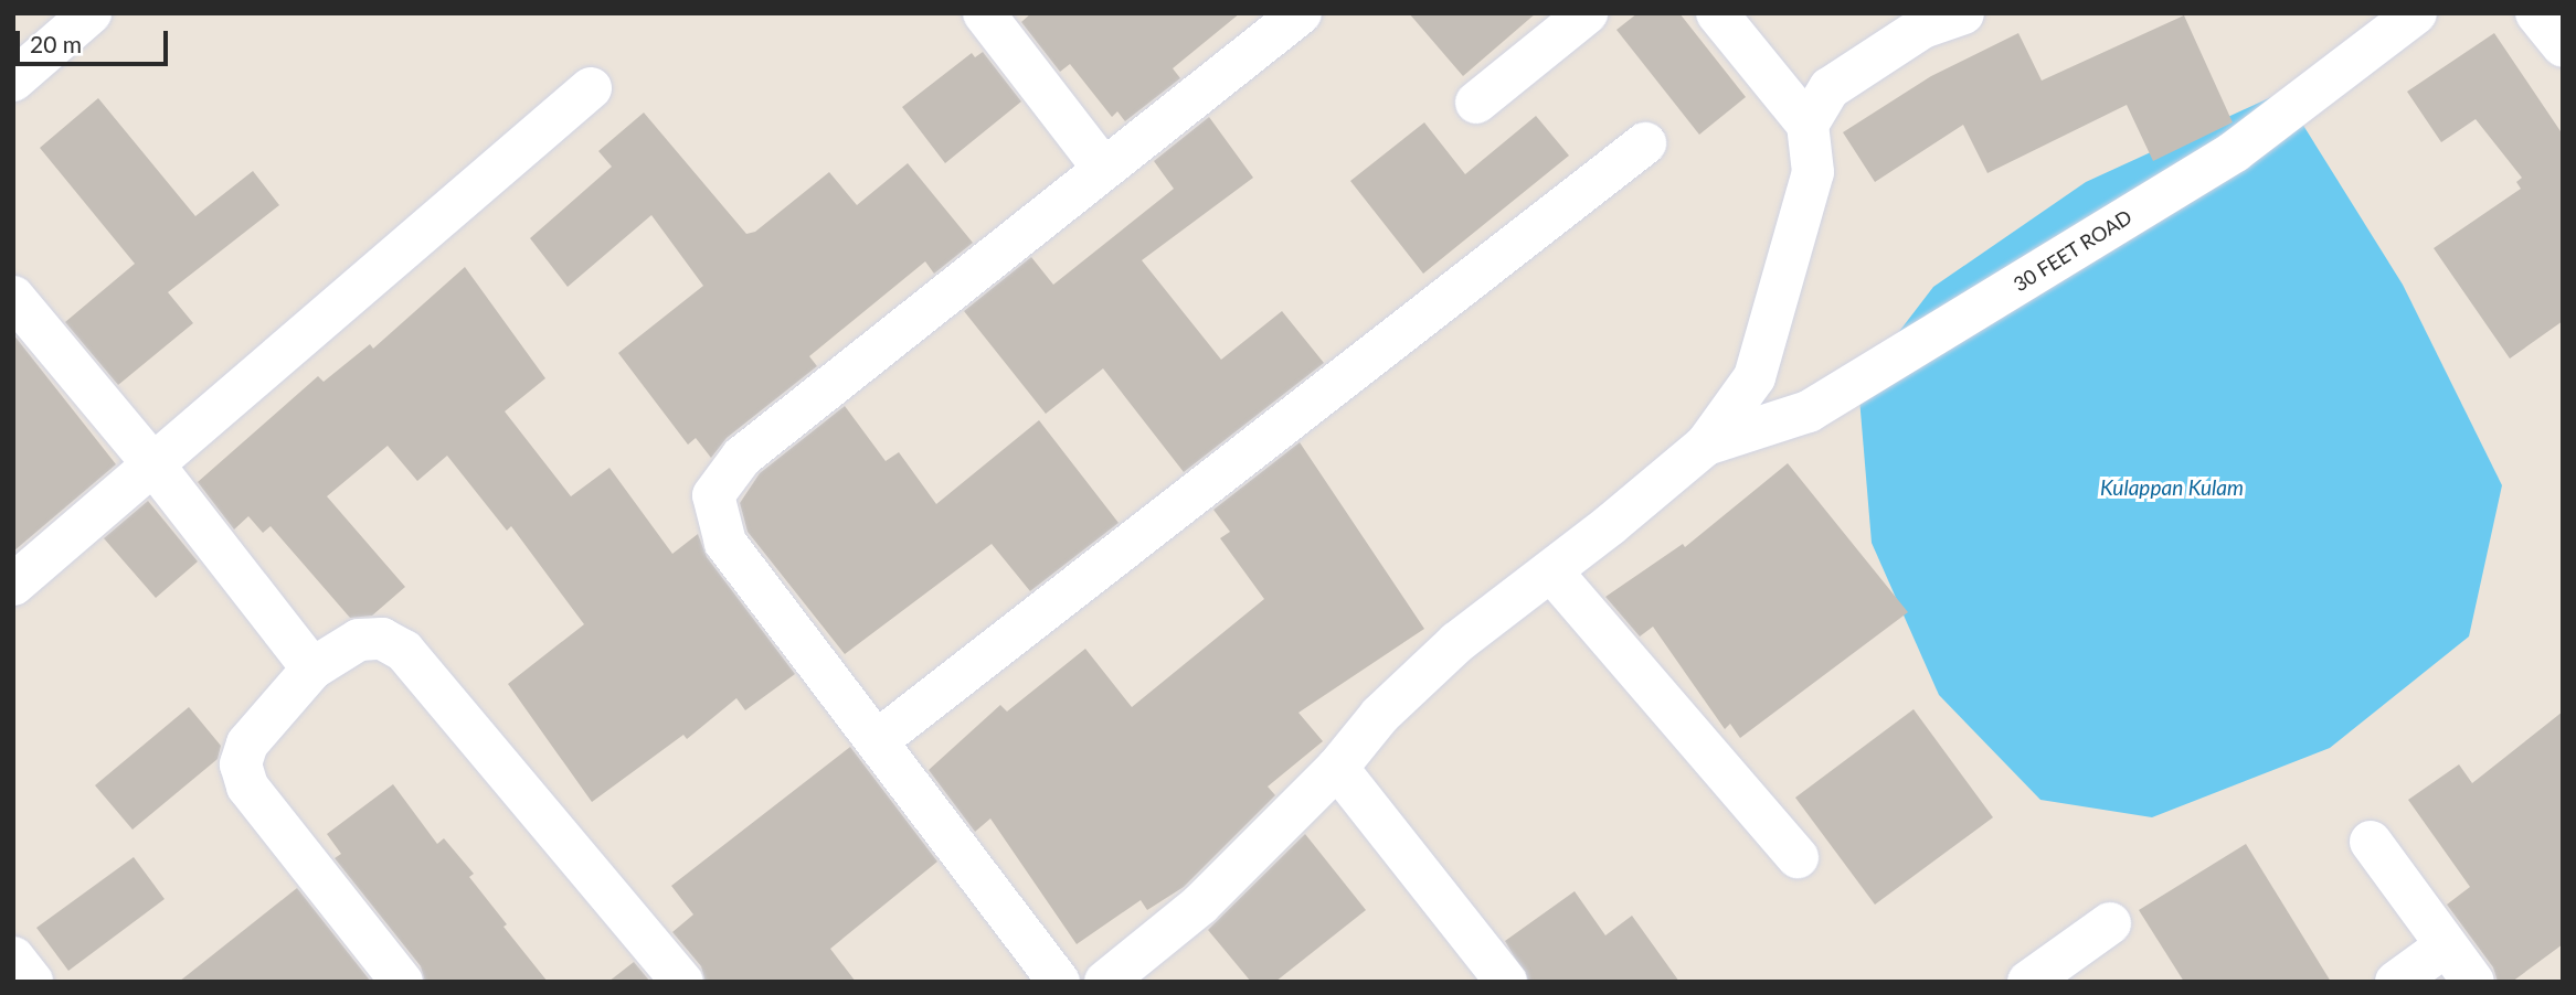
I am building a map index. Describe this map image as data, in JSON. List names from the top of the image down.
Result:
{
  "streets": {
    "street": ["30 FEET ROAD"]
  },
  "water": ["Kulappan Kulam"],
  "scale_bar": "20 m"
}
